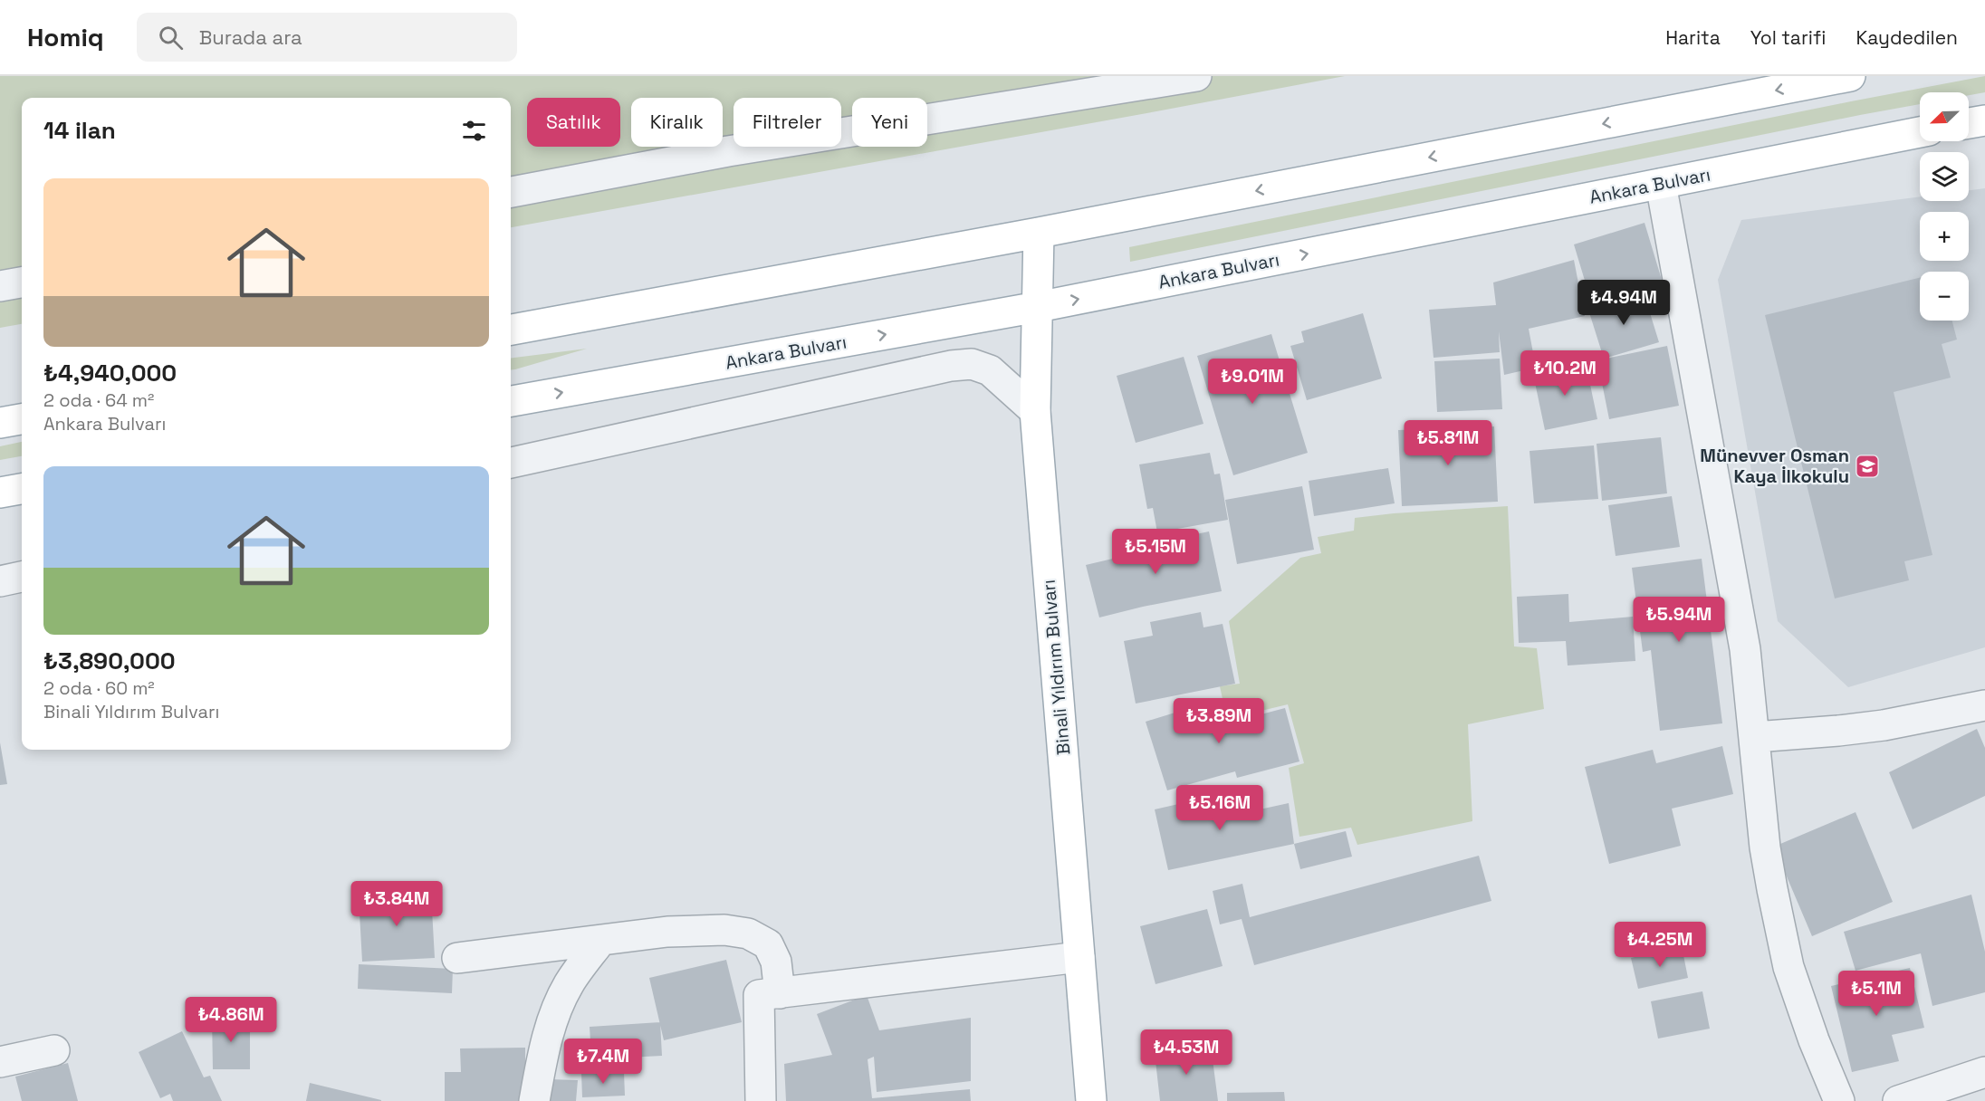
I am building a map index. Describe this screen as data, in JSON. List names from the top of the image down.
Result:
{
  "streets": {
    "main road": ["Ankara Bulvarı", "Binali Yıldırım Bulvarı"]
  },
  "crossings": [
    ["Ankara Bulvarı", "Binali Yıldırım Bulvarı"]
  ],
  "places": {
    "school or university": ["Münevver Osman Kaya İlkokulu"]
  },
  "north": "bottom left",
  "page": {
    "header": "Homiq",
    "search": "Burada ara",
    "nav": ["Harita", "Yol tarifi", "Kaydedilen"],
    "map_buttons": ["+", "−"],
    "chip": [
      "Satılık",
      "Kiralık",
      "Filtreler",
      "Yeni"
    ],
    "heading": "14 ilan",
    "list": [
      {
        "name": "₺4,940,000",
        "note": "2 oda · 64 m² · Ankara Bulvarı"
      },
      {
        "name": "₺3,890,000",
        "note": "2 oda · 60 m² · Binali Yıldırım Bulvarı"
      }
    ],
    "price": [
      "₺4.94M",
      "₺10.2M",
      "₺9.01M",
      "₺5.81M",
      "₺5.15M",
      "₺5.94M",
      "₺3.89M",
      "₺5.16M",
      "₺3.84M",
      "₺4.25M",
      "₺5.1M",
      "₺4.86M",
      "₺4.53M",
      "₺7.4M"
    ]
  }
}
